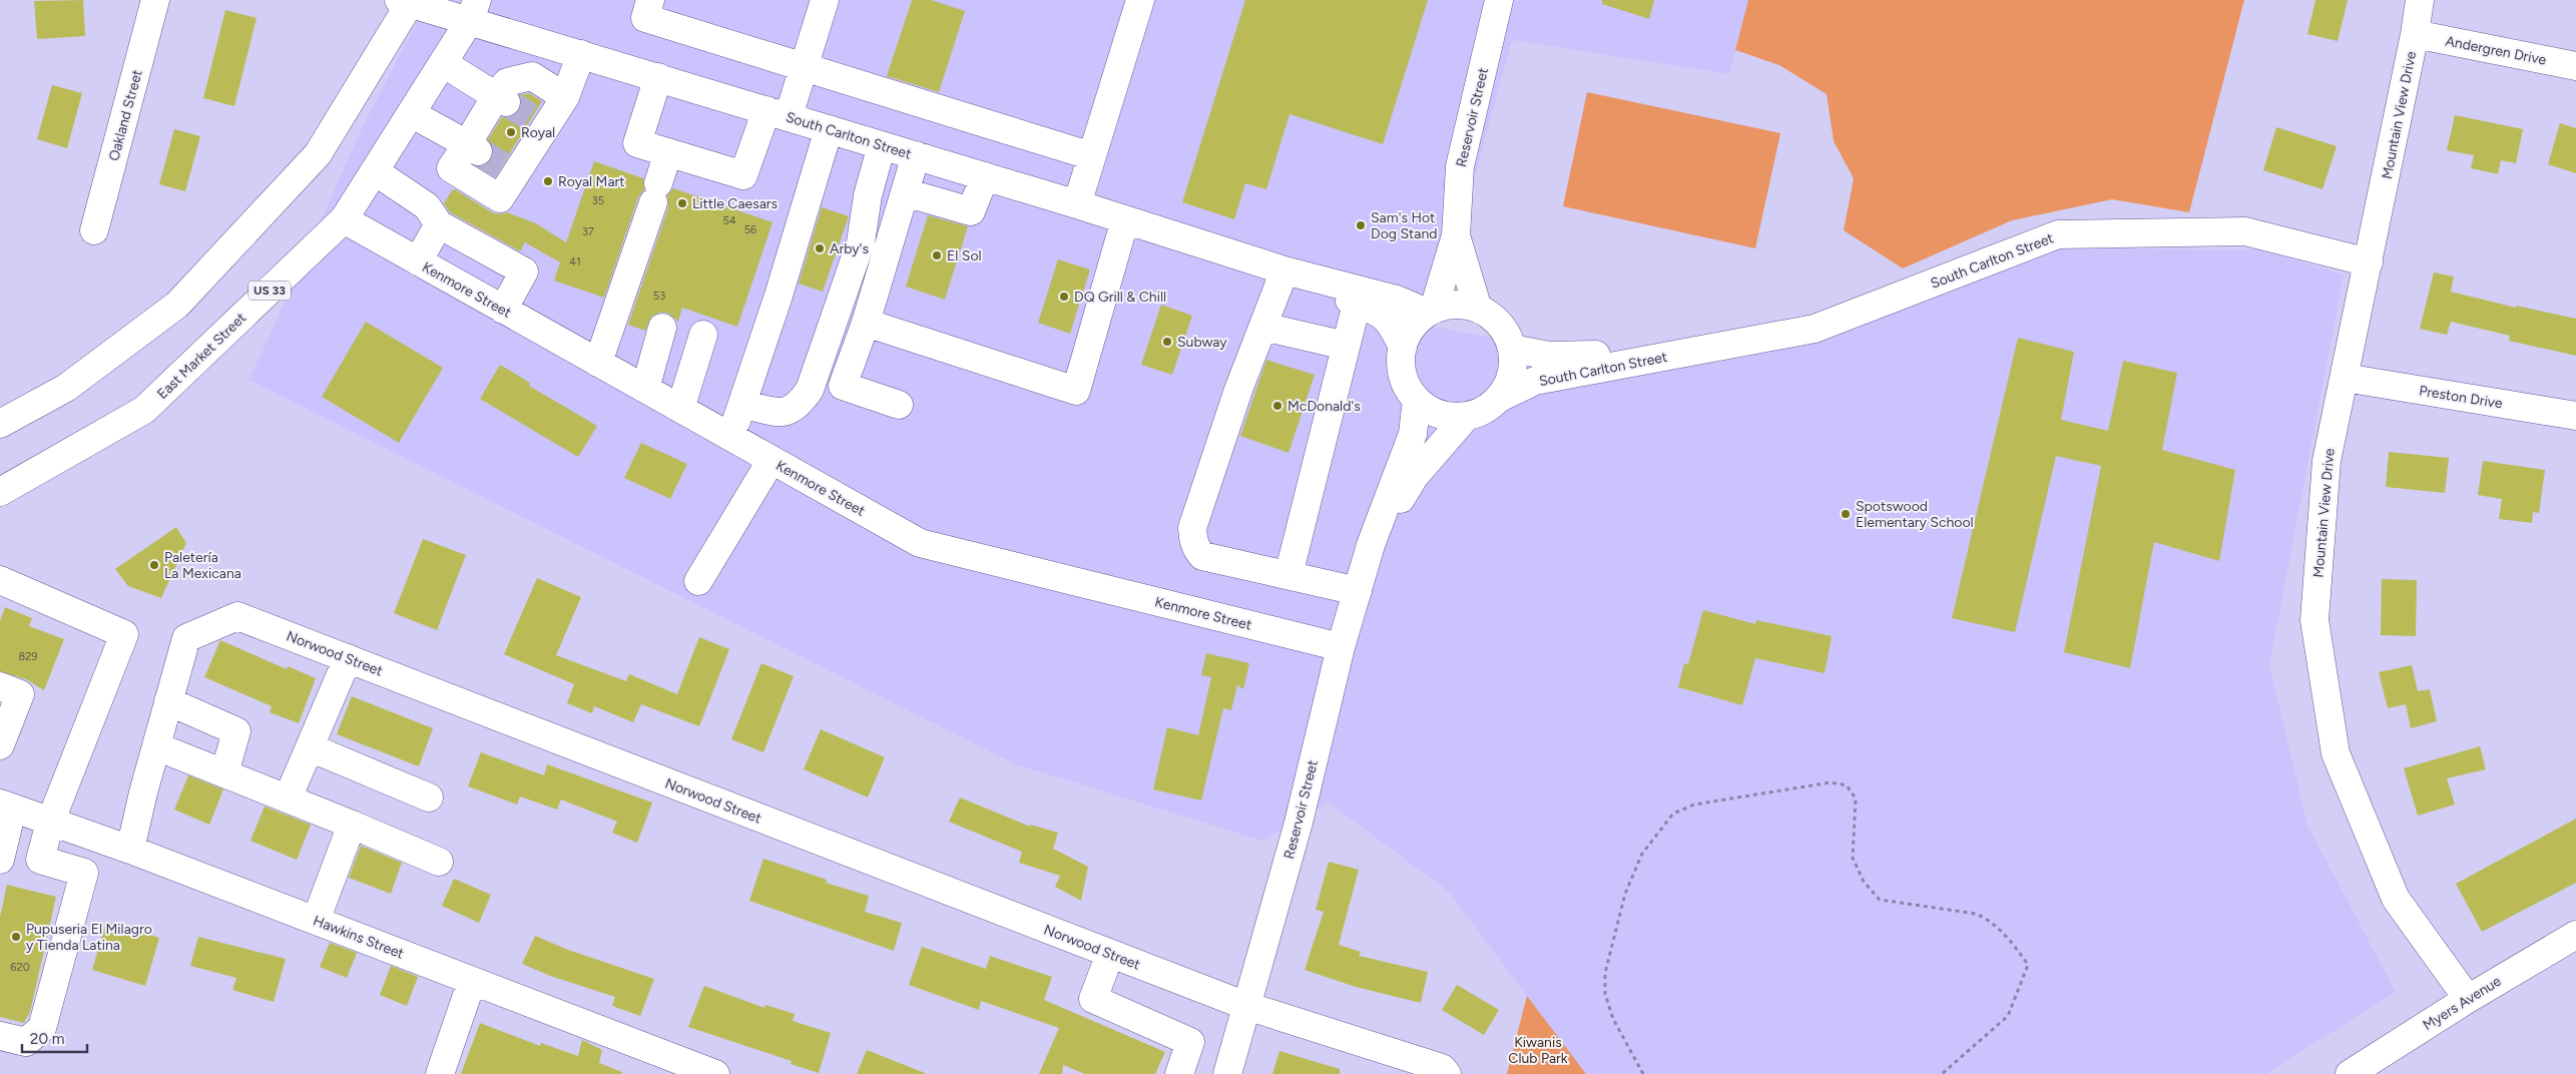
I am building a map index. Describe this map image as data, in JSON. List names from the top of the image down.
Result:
{
  "streets": {
    "street": [
      "Andergren Drive",
      "Oakland Street",
      "Mountain View Drive",
      "Reservoir Street",
      "South Carlton Street",
      "Kenmore Street",
      "US 33",
      "East Market Street",
      "Preston Drive",
      "Norwood Street",
      "Hawkins Street",
      "Myers Avenue"
    ]
  },
  "crossings": [
    ["Andergren Drive", "Mountain View Drive"],
    ["Mountain View Drive", "South Carlton Street"],
    ["Mountain View Drive", "Preston Drive"],
    ["Mountain View Drive", "Myers Avenue"],
    ["Reservoir Street", "South Carlton Street"],
    ["Reservoir Street", "Kenmore Street"],
    ["Reservoir Street", "Norwood Street"],
    ["South Carlton Street", "East Market Street"],
    ["Kenmore Street", "East Market Street"],
    ["Norwood Street", "Hawkins Street"]
  ],
  "parks": ["Kiwanis Club Park"],
  "places": [
    "Royal",
    "Royal Mart",
    "Little Caesars",
    "Sam's Hot Dog Stand",
    "Arby's",
    "El Sol",
    "DQ Grill & Chill",
    "Subway",
    "McDonald's",
    "Spotswood Elementary School",
    "Paletería La Mexicana",
    "Pupuseria El Milagro y Tienda Latina"
  ],
  "house_numbers": [
    "35",
    "54",
    "56",
    "37",
    "41",
    "53",
    "829",
    "620"
  ],
  "scale_bar": "20 m"
}
